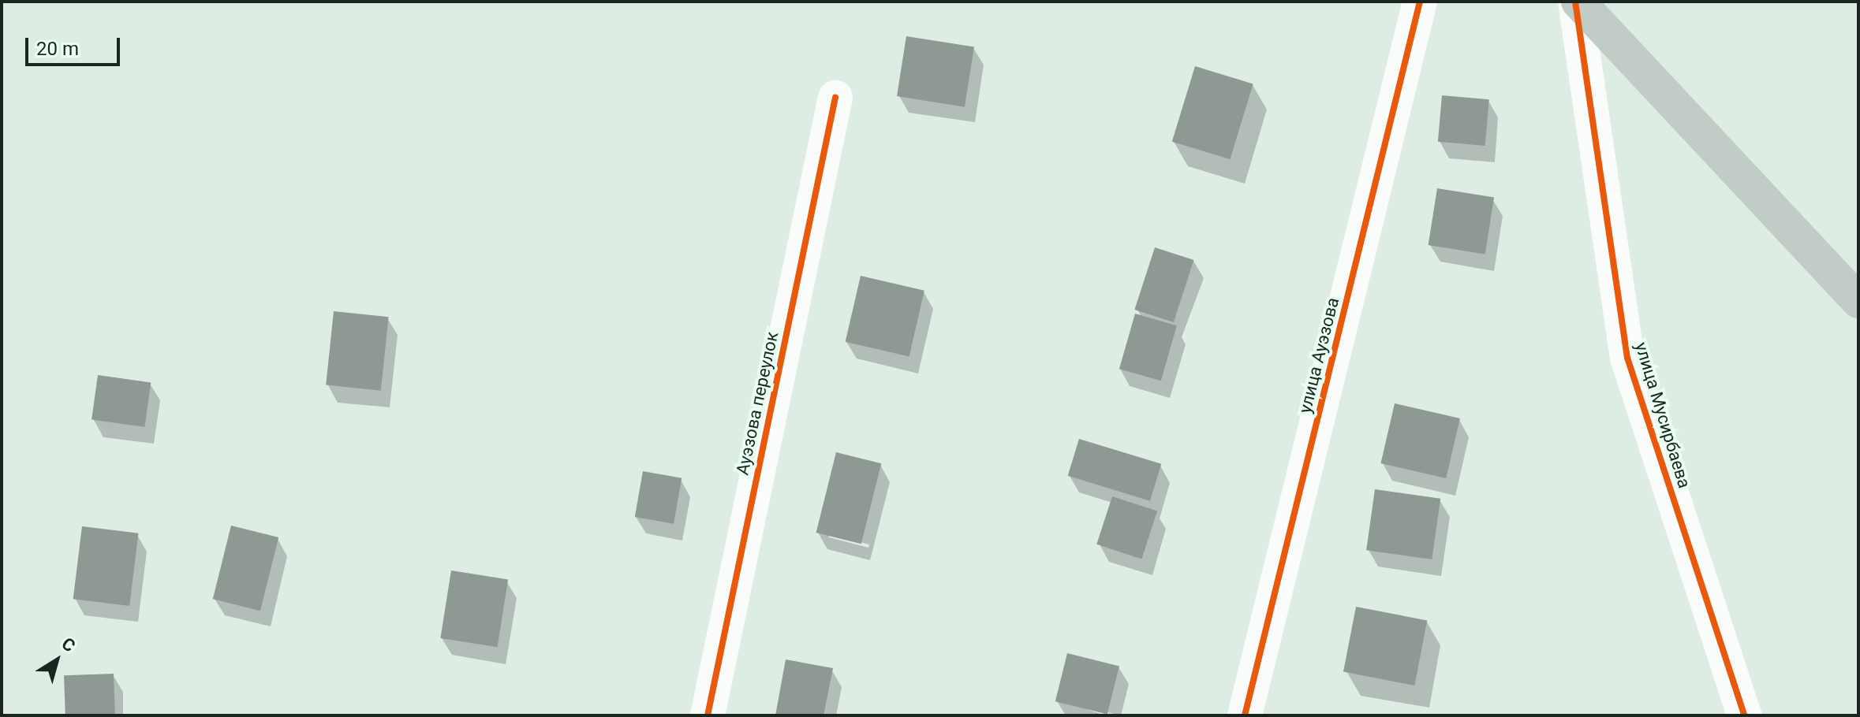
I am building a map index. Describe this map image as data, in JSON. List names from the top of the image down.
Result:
{
  "streets": {
    "street": ["улица Ауэзова", "Ауэзова переулок", "улица Мусирбаева"]
  },
  "scale_bar": "20 m",
  "north": "top right"
}
